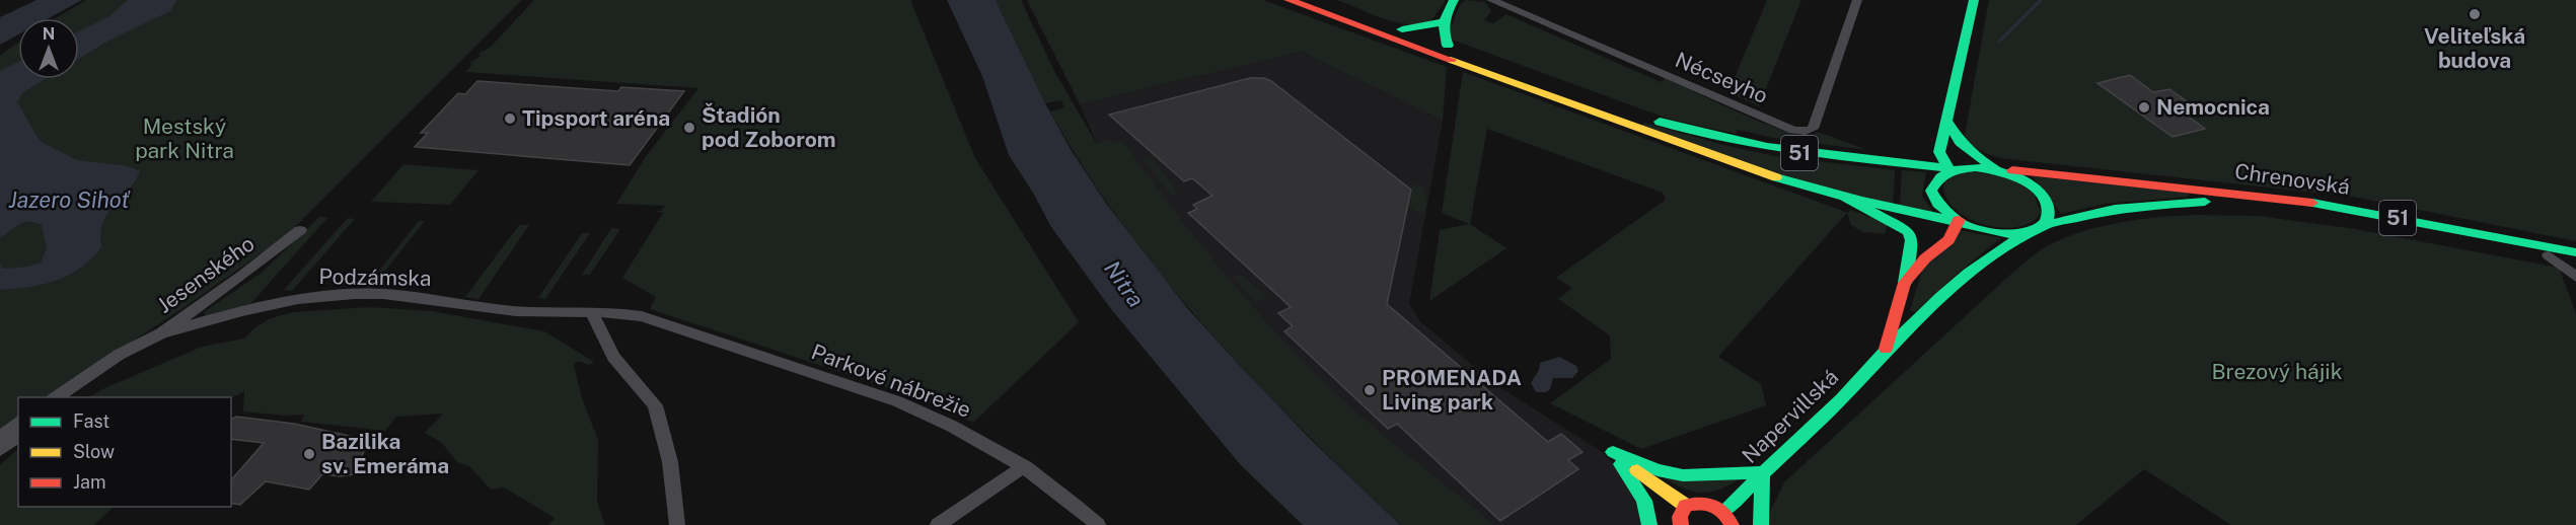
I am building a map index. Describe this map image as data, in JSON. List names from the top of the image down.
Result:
{
  "streets": {
    "main road": ["51", "Chrenovská", "Napervillská"],
    "street": [
      "Nécseyho",
      "Jesenského",
      "Podzámska",
      "Parkové nábrežie"
    ]
  },
  "crossings": [
    ["51", "Chrenovská"],
    ["51", "Napervillská"],
    ["Jesenského", "Podzámska"],
    ["Podzámska", "Parkové nábrežie"]
  ],
  "water": ["Jazero Sihoť", "Nitra"],
  "parks": ["Mestský park Nitra", "Brezový hájik"],
  "places": [
    "Veliteľská budova",
    "Nemocnica",
    "Tipsport aréna",
    "Štadión pod Zoborom",
    "PROMENADA Living park",
    "Bazilika sv. Emeráma"
  ],
  "legend": ["Fast", "Slow", "Jam"],
  "north": "top"
}
